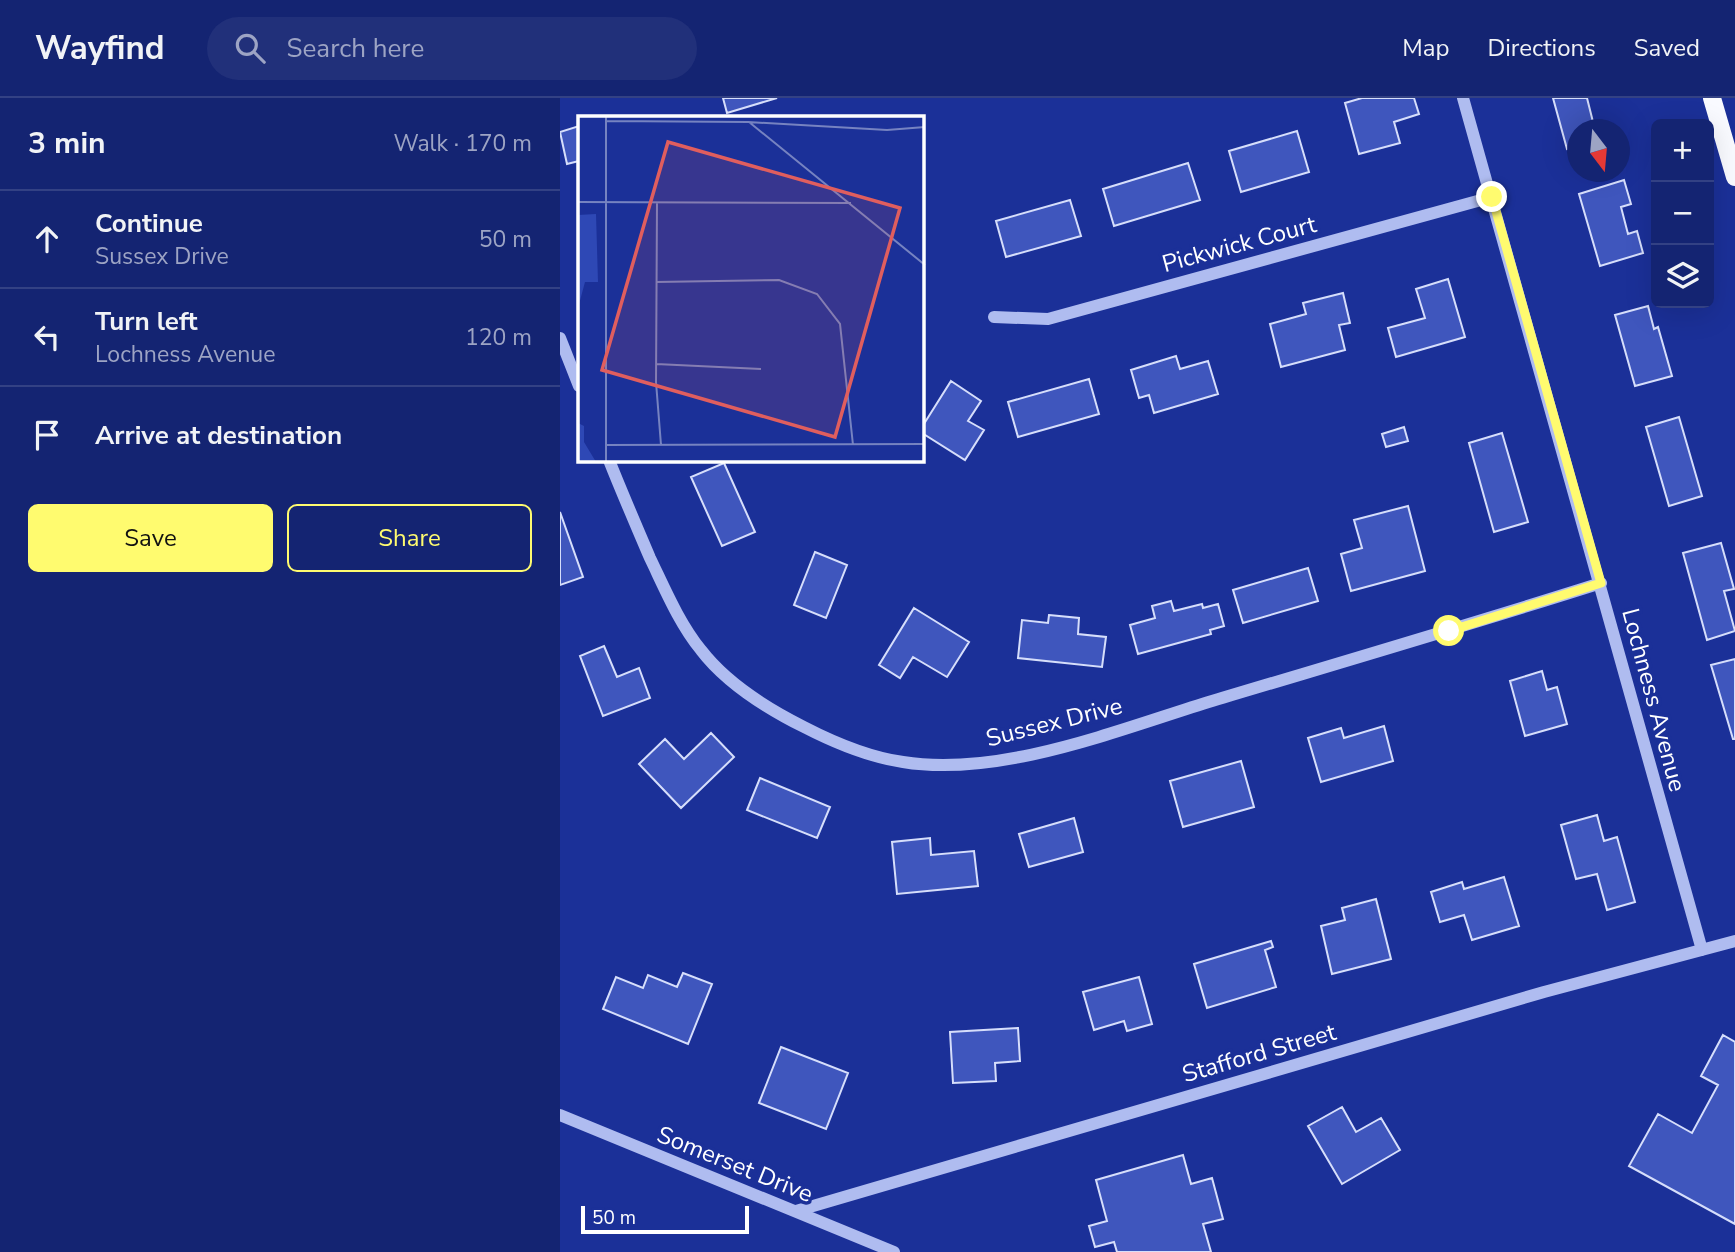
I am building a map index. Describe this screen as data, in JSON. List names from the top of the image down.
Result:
{
  "streets": {
    "street": [
      "Pickwick Court",
      "Lochness Avenue",
      "Sussex Drive",
      "Stafford Street",
      "Somerset Drive"
    ]
  },
  "crossings": [
    ["Pickwick Court", "Lochness Avenue"],
    ["Lochness Avenue", "Sussex Drive"],
    ["Lochness Avenue", "Stafford Street"],
    ["Stafford Street", "Somerset Drive"]
  ],
  "scale_bar": "50 m",
  "north": "bottom",
  "page": {
    "header": "Wayfind",
    "search": "Search here",
    "nav": ["Map", "Directions", "Saved"],
    "heading": ["3 min", "Walk · 170 m"],
    "map_buttons": ["+", "−"],
    "list": [
      ["Continue", "Sussex Drive", "50 m"],
      ["Turn left", "Lochness Avenue", "120 m"],
      "Arrive at destination"
    ],
    "buttons": ["Save", "Share"],
    "scale": "50 m"
  }
}
